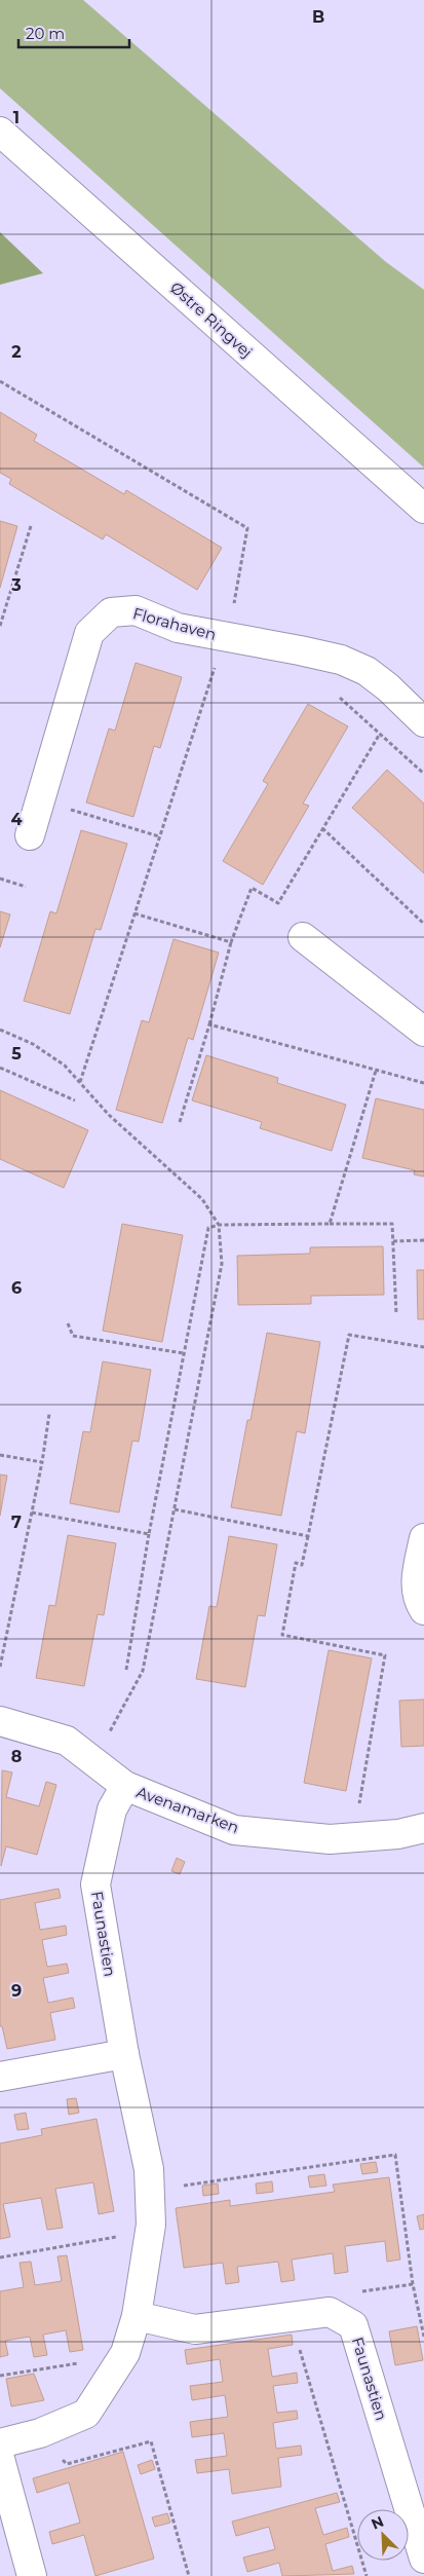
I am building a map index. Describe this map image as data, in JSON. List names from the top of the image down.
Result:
{
  "streets": {
    "street": [
      "Østre Ringvej",
      "Florahaven",
      "Avenamarken",
      "Faunastien"
    ]
  },
  "crossings": [
    ["Avenamarken", "Faunastien"]
  ],
  "scale_bar": "20 m",
  "north": "top left",
  "grid": {
    "columns": ["B"],
    "rows": [
      "1",
      "2",
      "3",
      "4",
      "5",
      "6",
      "7",
      "8",
      "9"
    ]
  }
}
